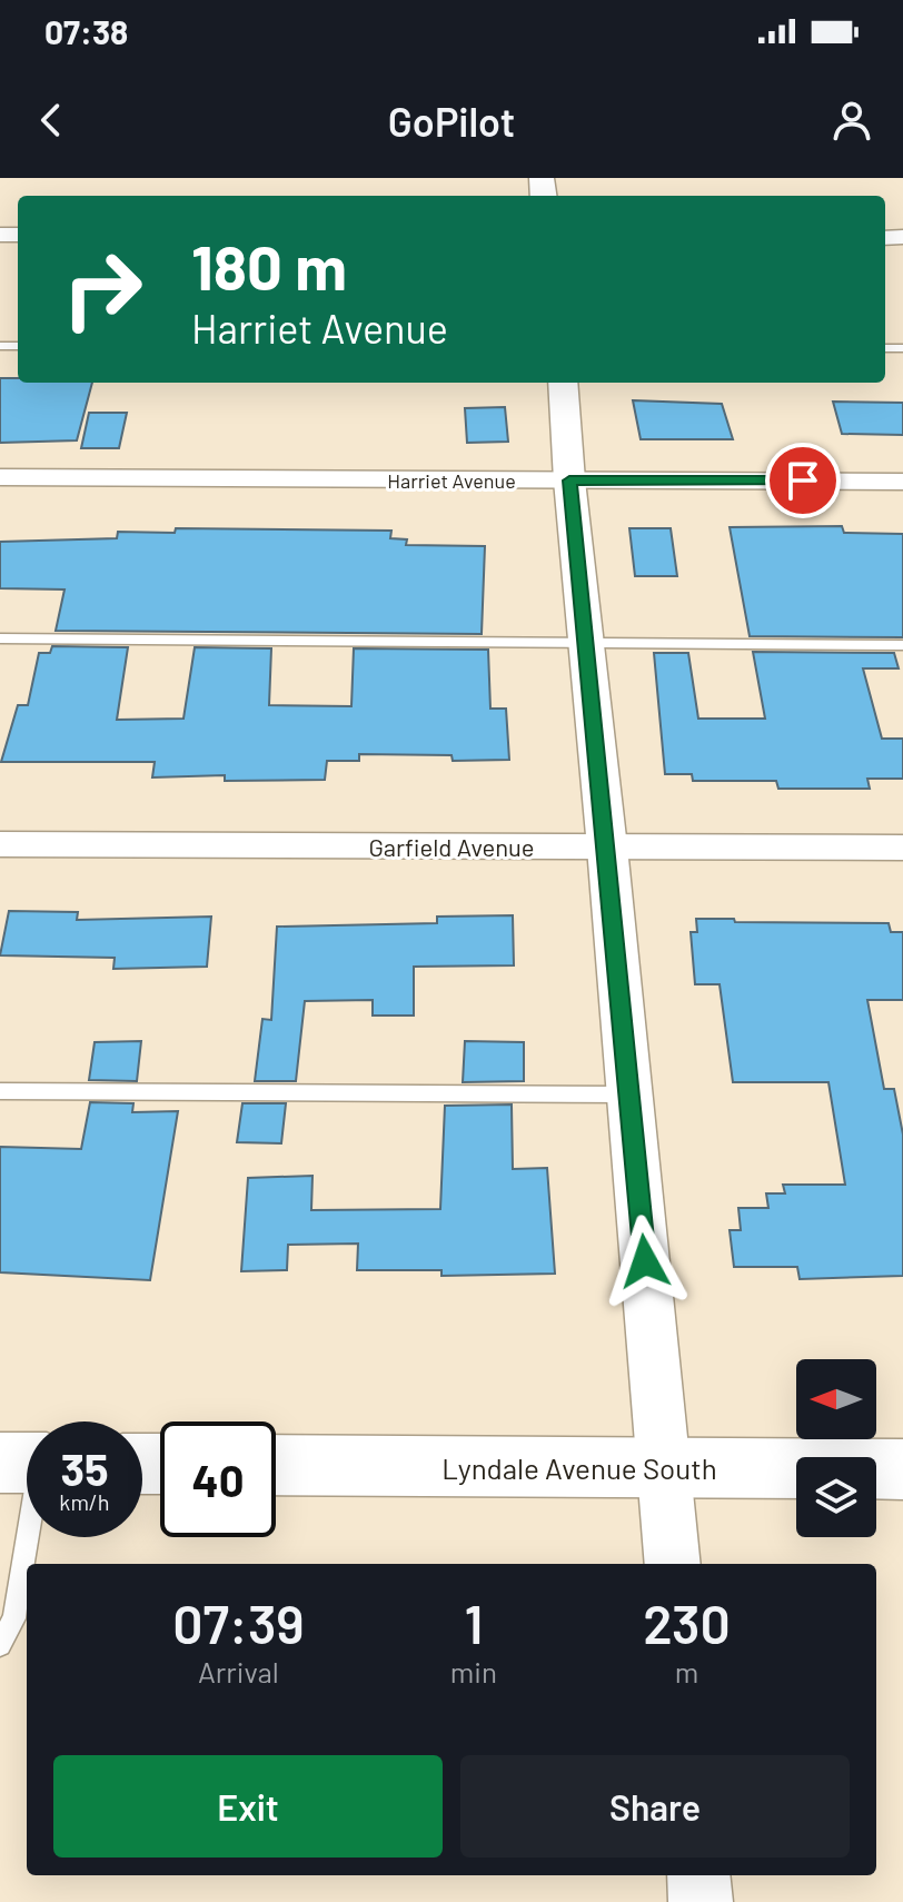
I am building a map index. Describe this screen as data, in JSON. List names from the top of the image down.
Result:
{
  "streets": {
    "main road": ["Lyndale Avenue South"],
    "street": ["Harriet Avenue", "Garfield Avenue"]
  },
  "north": "left",
  "page": {
    "status": "07:38",
    "header": "GoPilot",
    "turn": ["180 m", "Harriet Avenue"],
    "speed": "35 km/h",
    "limit": "40",
    "eta": [
      "07:39",
      "Arrival",
      "1",
      "min",
      "230",
      "m"
    ],
    "buttons": ["Exit", "Share"]
  }
}
